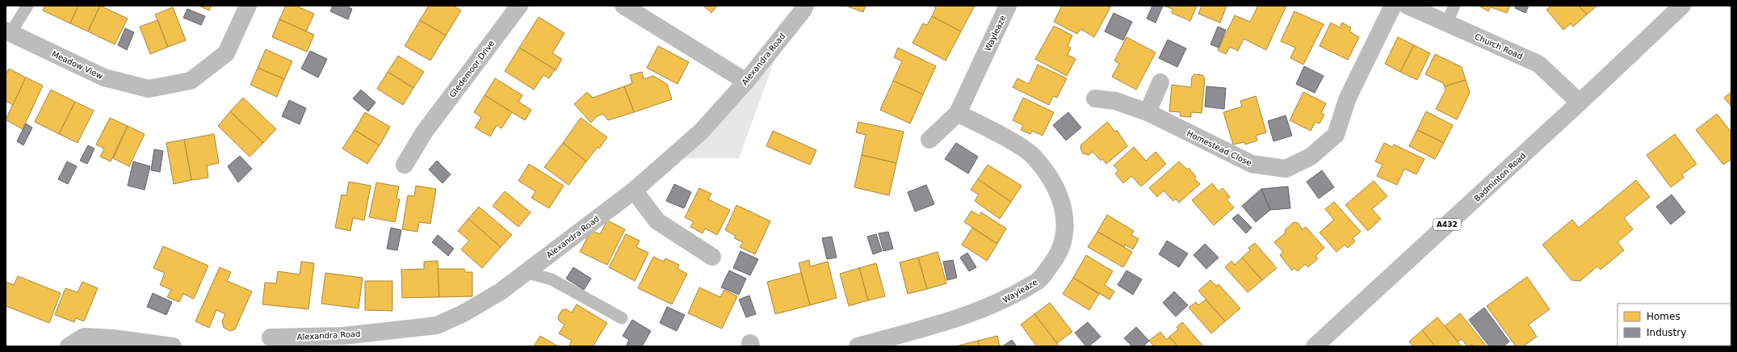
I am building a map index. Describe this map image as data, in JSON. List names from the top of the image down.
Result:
{
  "streets": {
    "street": [
      "Wayleaze",
      "Church Road",
      "Alexandra Road",
      "Meadow View",
      "Gledemoor Drive",
      "Homestead Close",
      "Badminton Road",
      "A432"
    ]
  },
  "crossings": [
    ["Church Road", "Badminton Road"]
  ],
  "legend": ["Homes", "Industry"]
}
